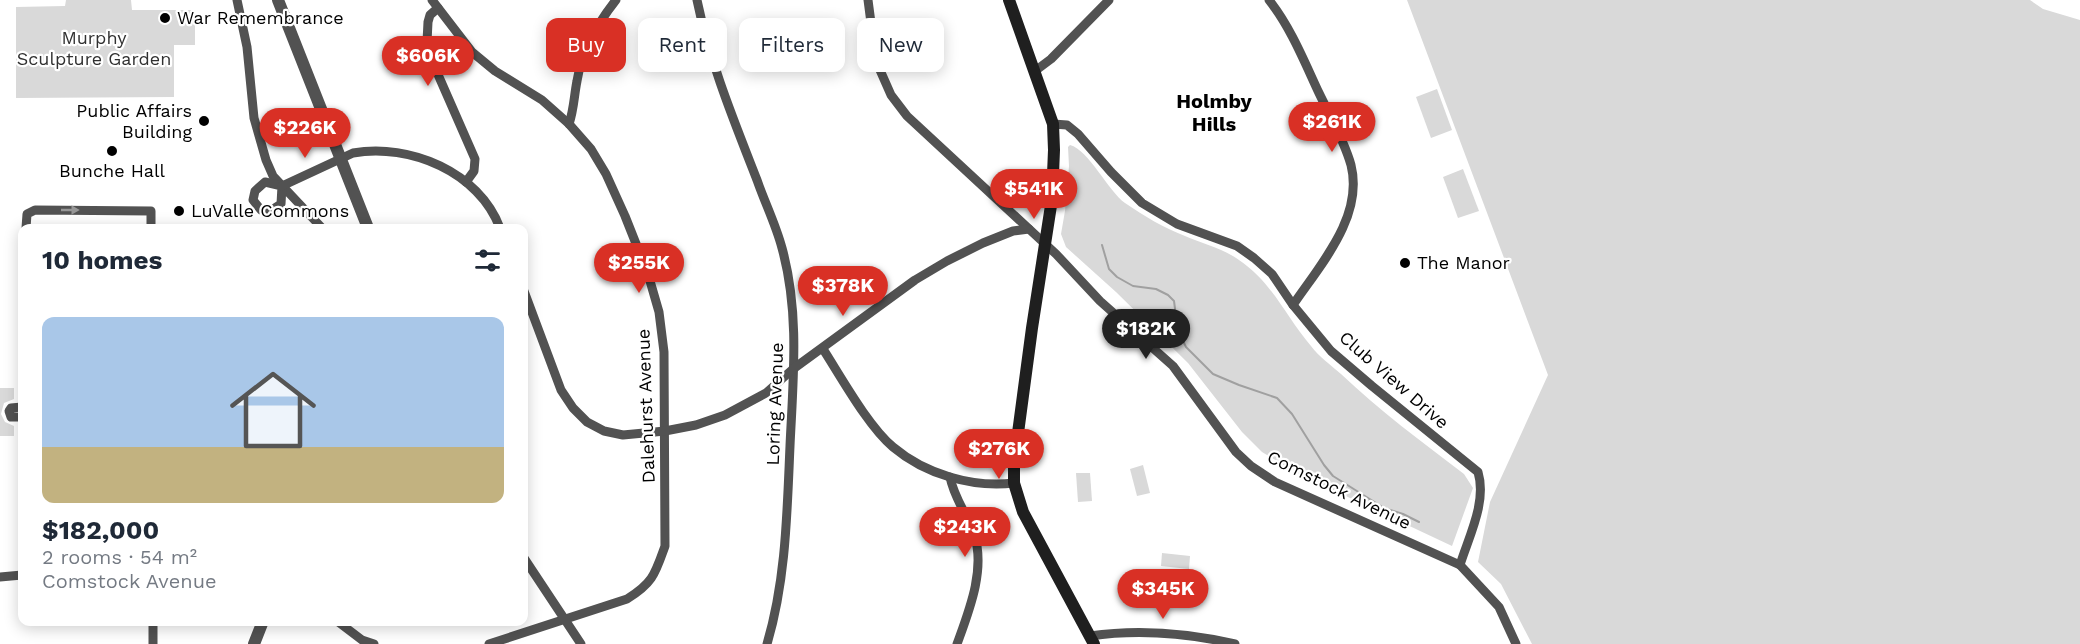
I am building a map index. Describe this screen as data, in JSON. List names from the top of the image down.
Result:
{
  "streets": {
    "street": [
      "Club View Drive",
      "Loring Avenue",
      "Dalehurst Avenue",
      "Comstock Avenue"
    ]
  },
  "crossings": [
    ["Club View Drive", "Comstock Avenue"]
  ],
  "districts": ["Holmby Hills"],
  "parks": ["Murphy Sculpture Garden"],
  "places": [
    "War Remembrance",
    "Public Affairs Building",
    "Bunche Hall",
    "LuValle Commons",
    "The Manor"
  ],
  "page": {
    "chip": [
      "Buy",
      "Rent",
      "Filters",
      "New"
    ],
    "price": [
      "$606K",
      "$261K",
      "$226K",
      "$541K",
      "$255K",
      "$378K",
      "$182K",
      "$276K",
      "$243K",
      "$345K"
    ],
    "heading": "10 homes",
    "list": [
      {
        "name": "$182,000",
        "note": "2 rooms · 54 m² · Comstock Avenue"
      }
    ]
  }
}
